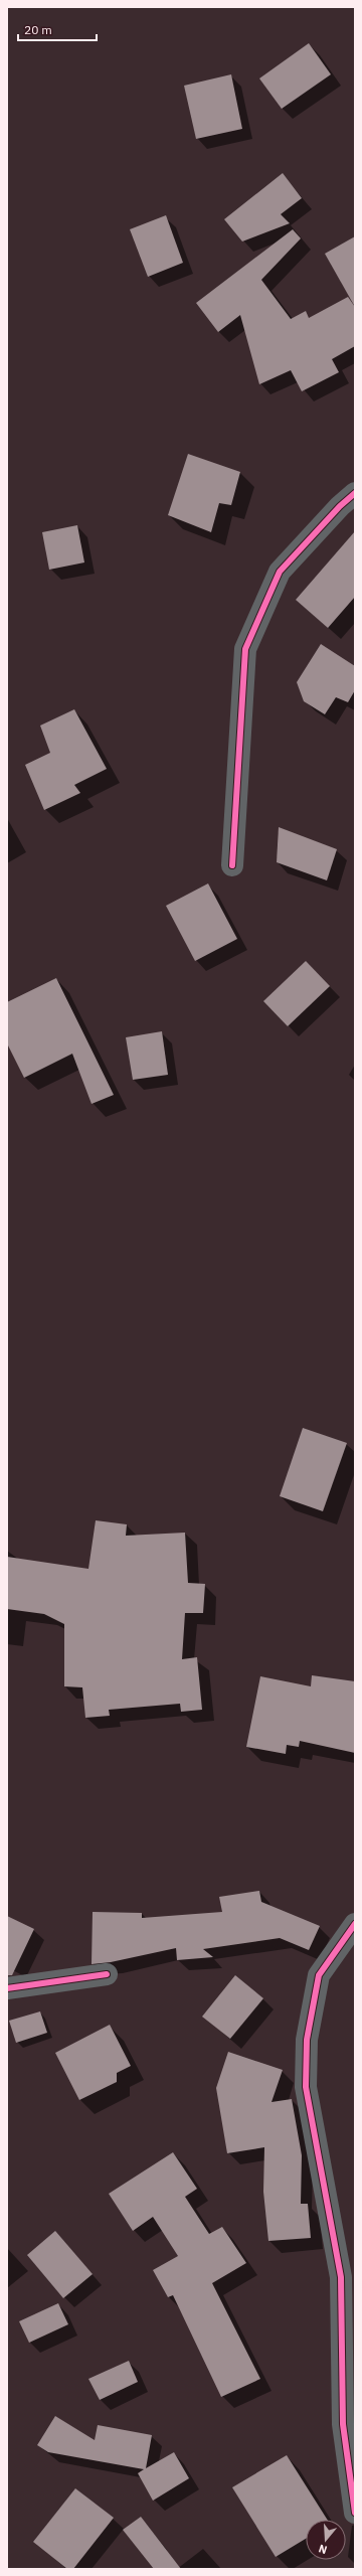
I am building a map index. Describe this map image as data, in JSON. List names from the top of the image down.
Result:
{
  "scale_bar": "20 m",
  "north": "bottom"
}
